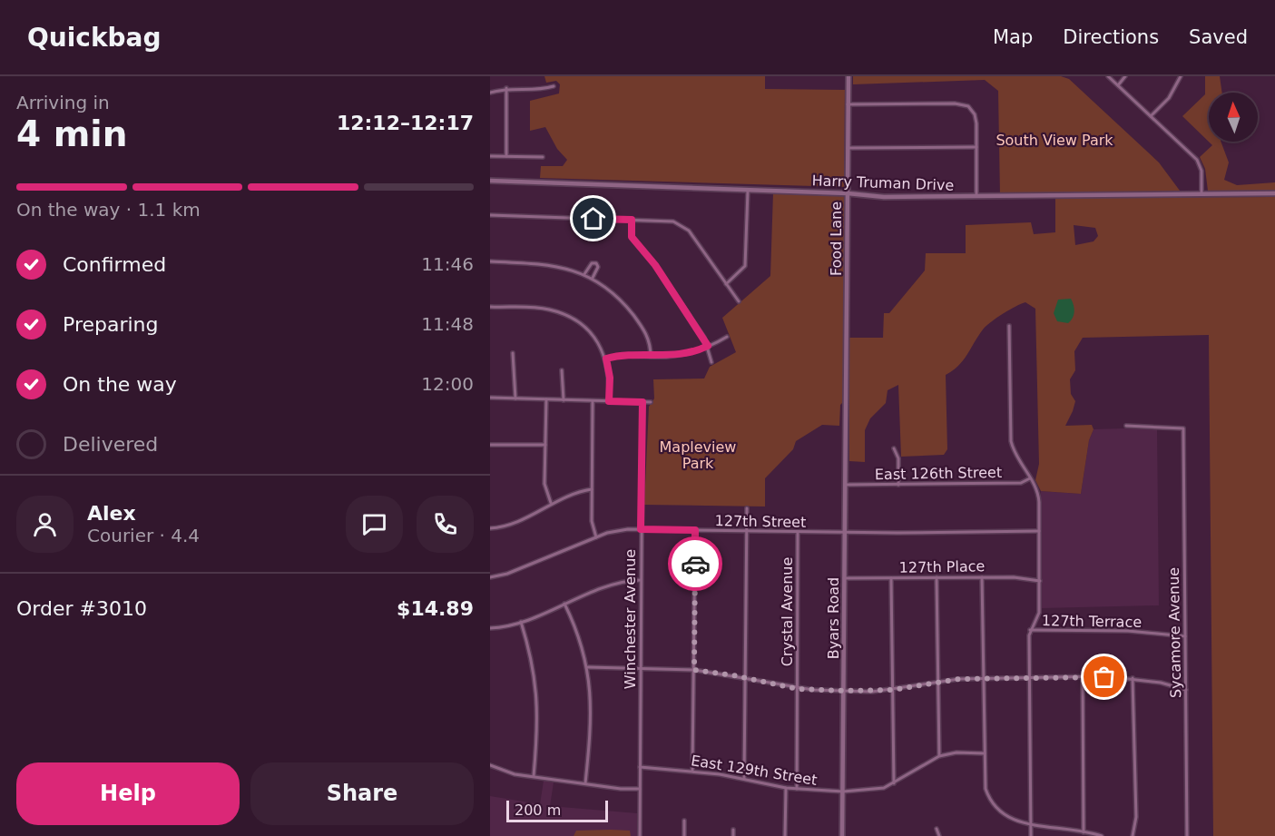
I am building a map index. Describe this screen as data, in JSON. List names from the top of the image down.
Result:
{
  "streets": {
    "main road": ["Harry Truman Drive", "Food Lane", "Byars Road"],
    "street": [
      "East 126th Street",
      "127th Street",
      "127th Place",
      "Crystal Avenue",
      "Winchester Avenue",
      "127th Terrace",
      "Sycamore Avenue",
      "East 129th Street"
    ]
  },
  "crossings": [
    ["Harry Truman Drive", "Food Lane"],
    ["Food Lane", "Byars Road"],
    ["East 126th Street", "Byars Road"],
    ["127th Street", "Crystal Avenue"],
    ["127th Street", "Byars Road"],
    ["127th Street", "Winchester Avenue"],
    ["127th Place", "Byars Road"],
    ["Crystal Avenue", "East 129th Street"],
    ["Byars Road", "East 129th Street"],
    ["Winchester Avenue", "East 129th Street"],
    ["127th Terrace", "Sycamore Avenue"]
  ],
  "parks": ["South View Park", "Mapleview Park"],
  "scale_bar": "200 m",
  "north": "top",
  "page": {
    "header": "Quickbag",
    "nav": ["Map", "Directions", "Saved"],
    "heading": ["4 min", "Arriving in", "12:12–12:17"],
    "panel": [
      "Alex",
      "Courier · 4.4",
      "Order #3010",
      "$14.89"
    ],
    "bar": "On the way · 1.1 km",
    "list": [
      ["Confirmed", "11:46"],
      ["Preparing", "11:48"],
      ["On the way", "12:00"],
      "Delivered"
    ],
    "buttons": ["Help", "Share"],
    "scale": "200 m"
  }
}
